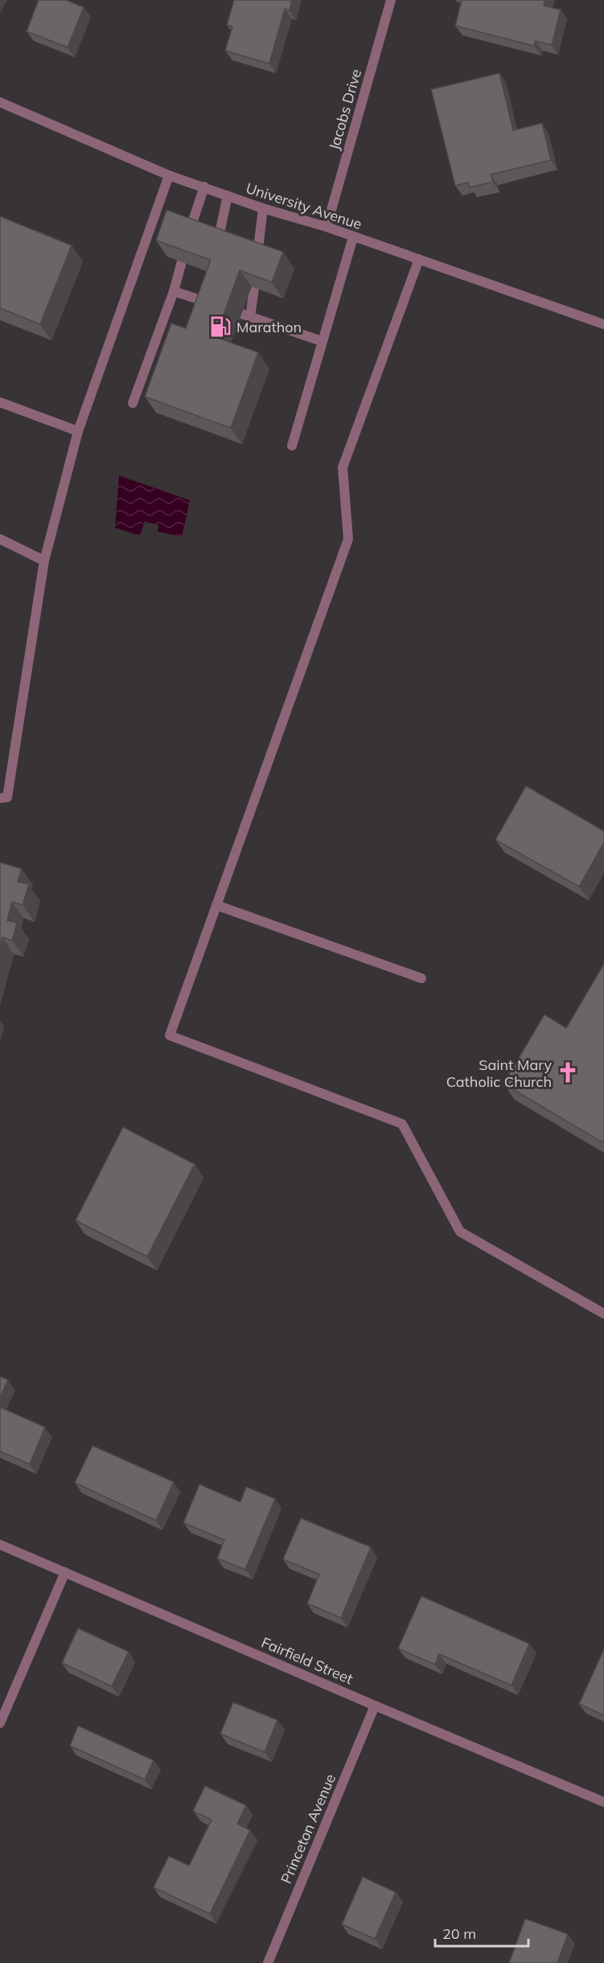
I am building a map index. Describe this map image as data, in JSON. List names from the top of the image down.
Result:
{
  "streets": {
    "street": [
      "Jacobs Drive",
      "University Avenue",
      "Fairfield Street",
      "Princeton Avenue"
    ]
  },
  "crossings": [
    ["Jacobs Drive", "University Avenue"],
    ["Fairfield Street", "Princeton Avenue"]
  ],
  "places": {
    "fuel station": ["Marathon"],
    "church": ["Saint Mary Catholic Church"]
  },
  "scale_bar": "20 m"
}
